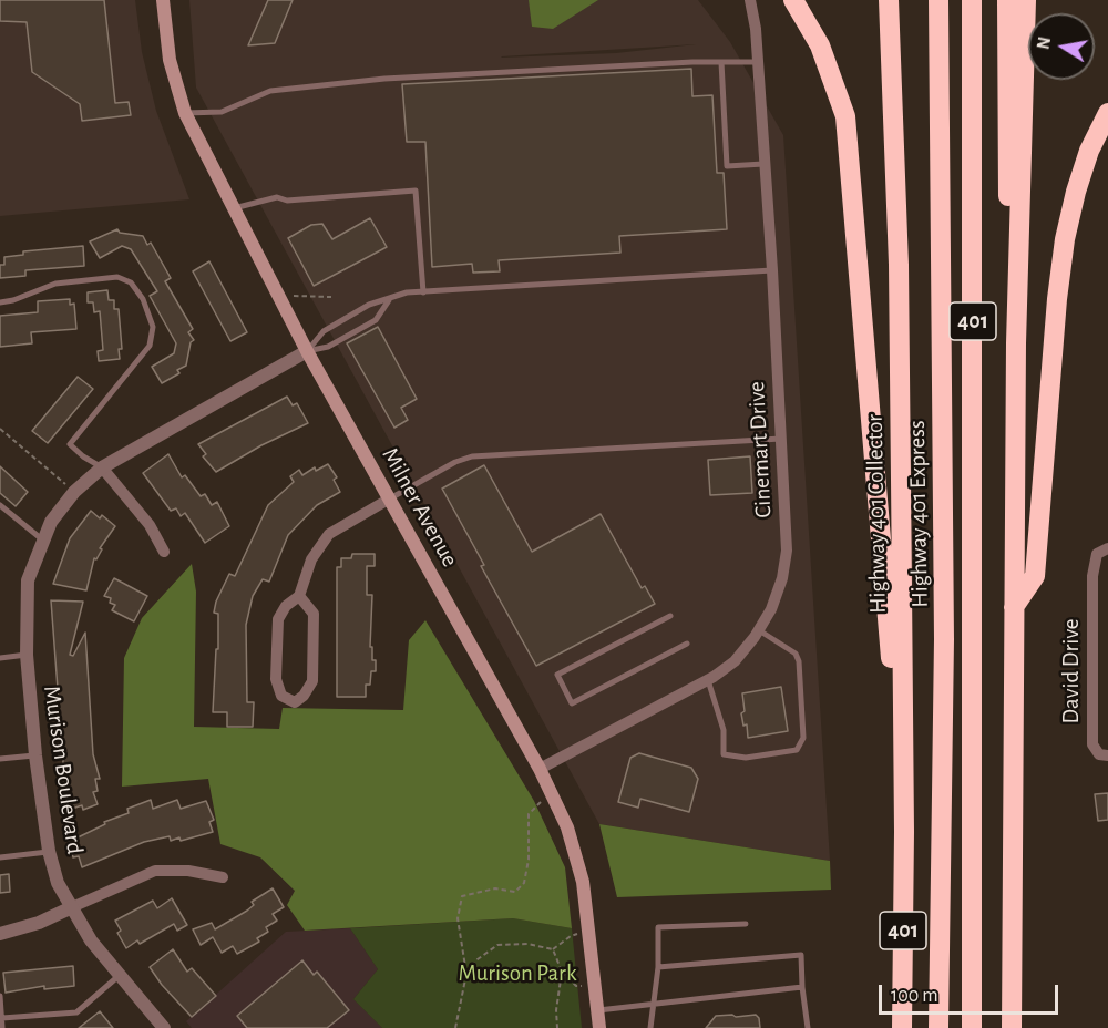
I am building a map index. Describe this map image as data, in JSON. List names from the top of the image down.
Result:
{
  "streets": {
    "highway": ["401", "Highway 401 Collector", "Highway 401 Express"],
    "main road": ["Milner Avenue"],
    "street": ["Cinemart Drive", "David Drive", "Murison Boulevard"]
  },
  "crossings": [
    ["Cinemart Drive", "Milner Avenue"],
    ["Milner Avenue", "Murison Boulevard"]
  ],
  "parks": ["Murison Park"],
  "scale_bar": "100 m",
  "north": "left"
}
